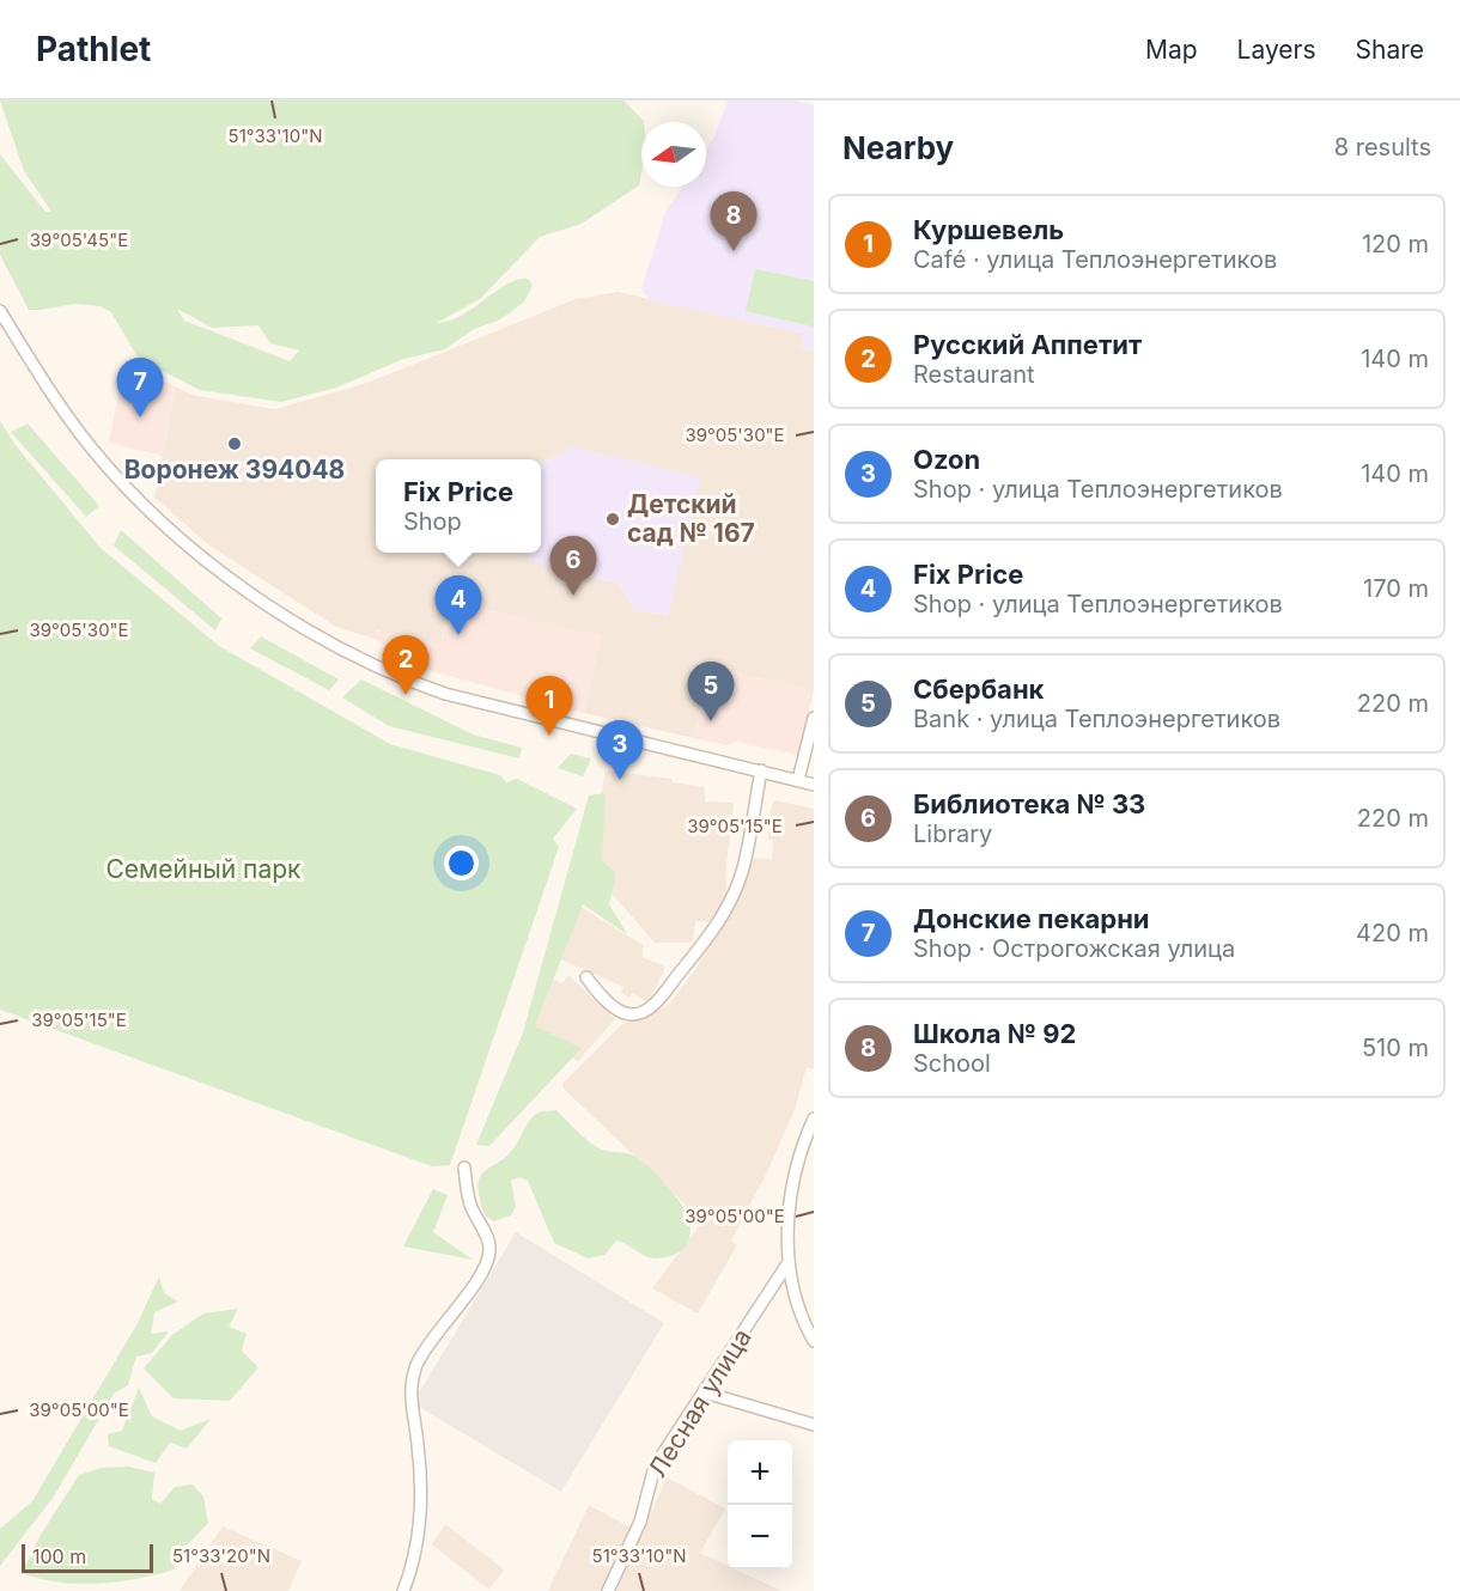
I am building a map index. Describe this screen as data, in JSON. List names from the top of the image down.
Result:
{
  "streets": {
    "street": ["Лесная улица"]
  },
  "parks": ["Семейный парк"],
  "places": ["Воронеж 394048", "Детский сад № 167"],
  "scale_bar": "100 m",
  "north": "left",
  "page": {
    "header": "Pathlet",
    "nav": ["Map", "Layers", "Share"],
    "heading": ["Nearby", "8 results"],
    "pins": [
      "8",
      "7",
      "6",
      "4",
      "2",
      "5",
      "1",
      "3"
    ],
    "list": [
      {
        "mark": "1",
        "name": "Куршевель",
        "note": "Café · улица Теплоэнергетиков",
        "value": "120 m"
      },
      {
        "mark": "2",
        "name": "Русский Аппетит",
        "note": "Restaurant",
        "value": "140 m"
      },
      {
        "mark": "3",
        "name": "Ozon",
        "note": "Shop · улица Теплоэнергетиков",
        "value": "140 m"
      },
      {
        "mark": "4",
        "name": "Fix Price",
        "note": "Shop · улица Теплоэнергетиков",
        "value": "170 m"
      },
      {
        "mark": "5",
        "name": "Сбербанк",
        "note": "Bank · улица Теплоэнергетиков",
        "value": "220 m"
      },
      {
        "mark": "6",
        "name": "Библиотека № 33",
        "note": "Library",
        "value": "220 m"
      },
      {
        "mark": "7",
        "name": "Донские пекарни",
        "note": "Shop · Острогожская улица",
        "value": "420 m"
      },
      {
        "mark": "8",
        "name": "Школа № 92",
        "note": "School",
        "value": "510 m"
      }
    ],
    "popup": ["Fix Price", "Shop"],
    "map_buttons": ["+", "−"],
    "scale": "100 m"
  },
  "coordinates": [
    "51°33'10\"N",
    "39°05'45\"E",
    "39°05'30\"E",
    "39°05'15\"E",
    "39°05'00\"E",
    "51°33'20\"N"
  ]
}
